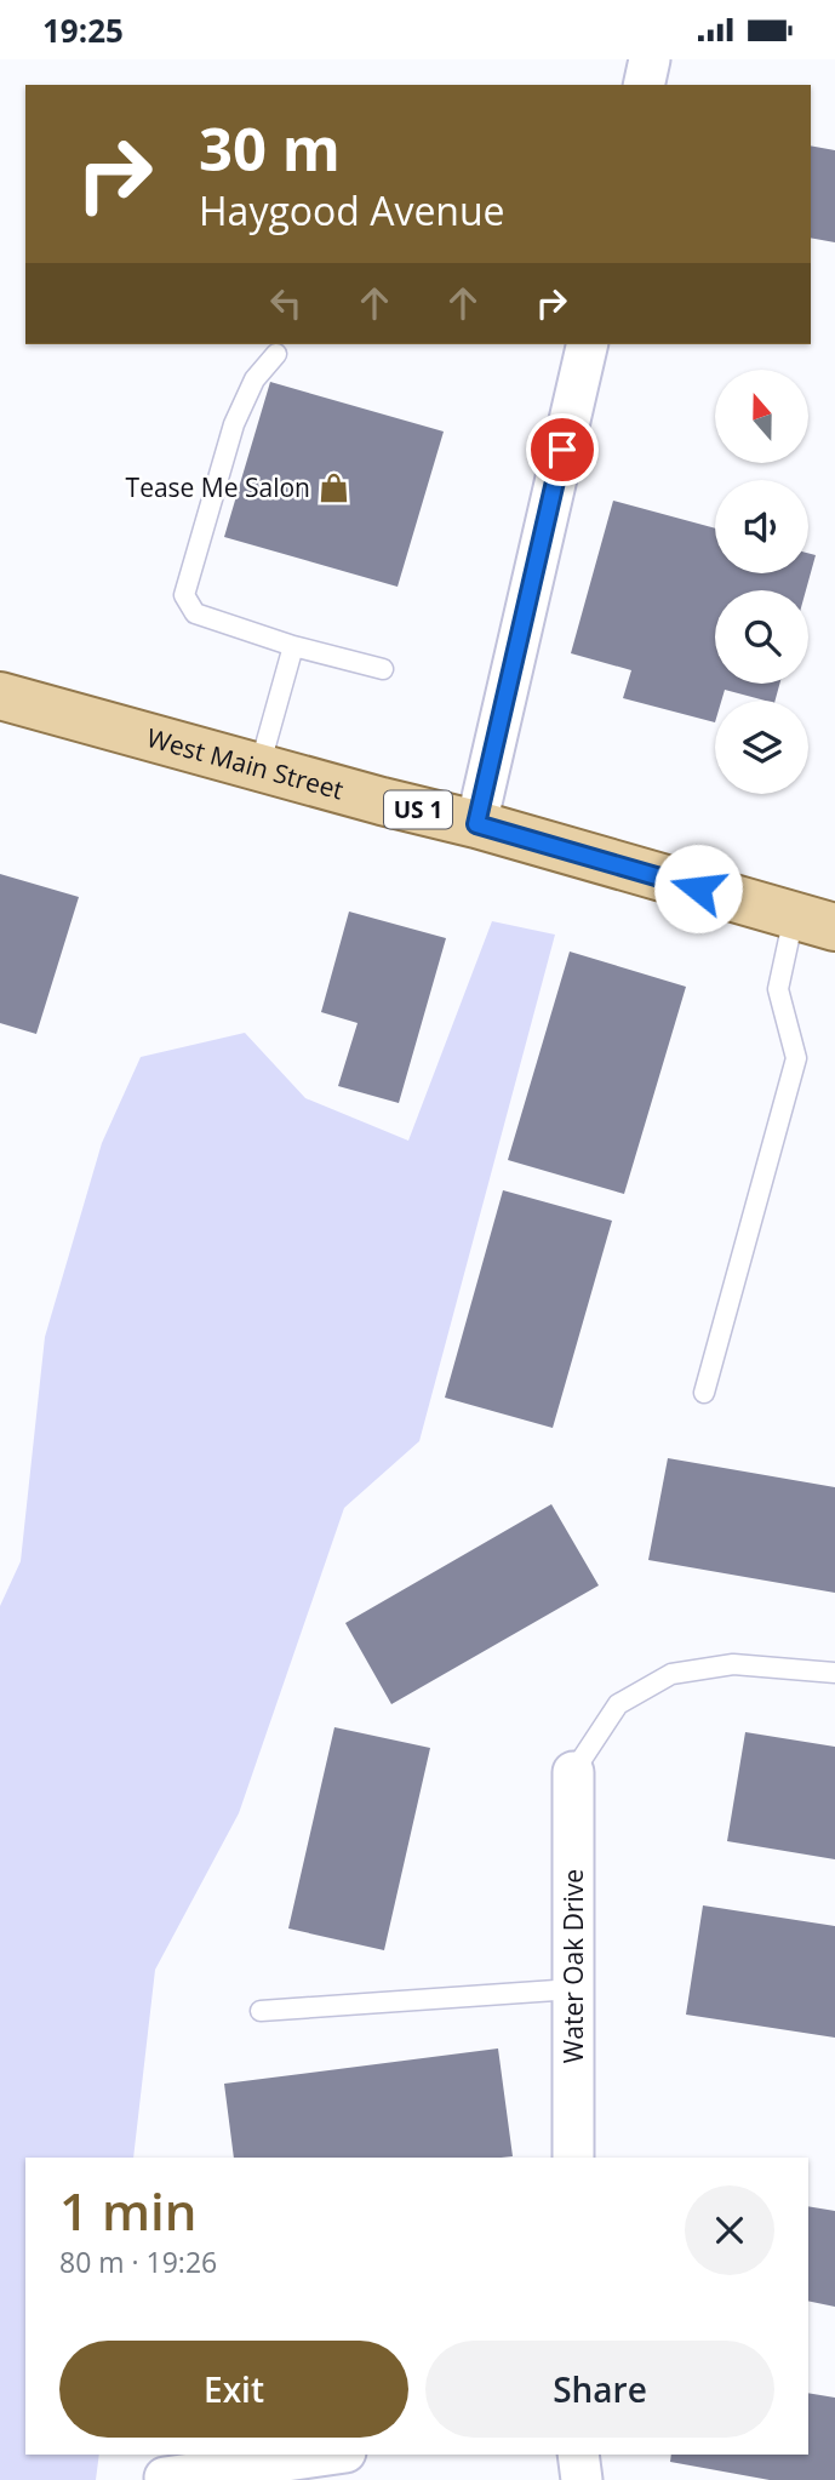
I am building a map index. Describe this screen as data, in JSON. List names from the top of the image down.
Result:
{
  "streets": {
    "main road": ["West Main Street", "US 1"],
    "street": ["Water Oak Drive"]
  },
  "places": {
    "shop": ["Tease Me Salon"]
  },
  "north": "top",
  "page": {
    "status": "19:25",
    "turn": ["30 m", "Haygood Avenue"],
    "heading": ["1 min", "80 m · 19:26"],
    "buttons": ["Exit", "Share"]
  }
}
